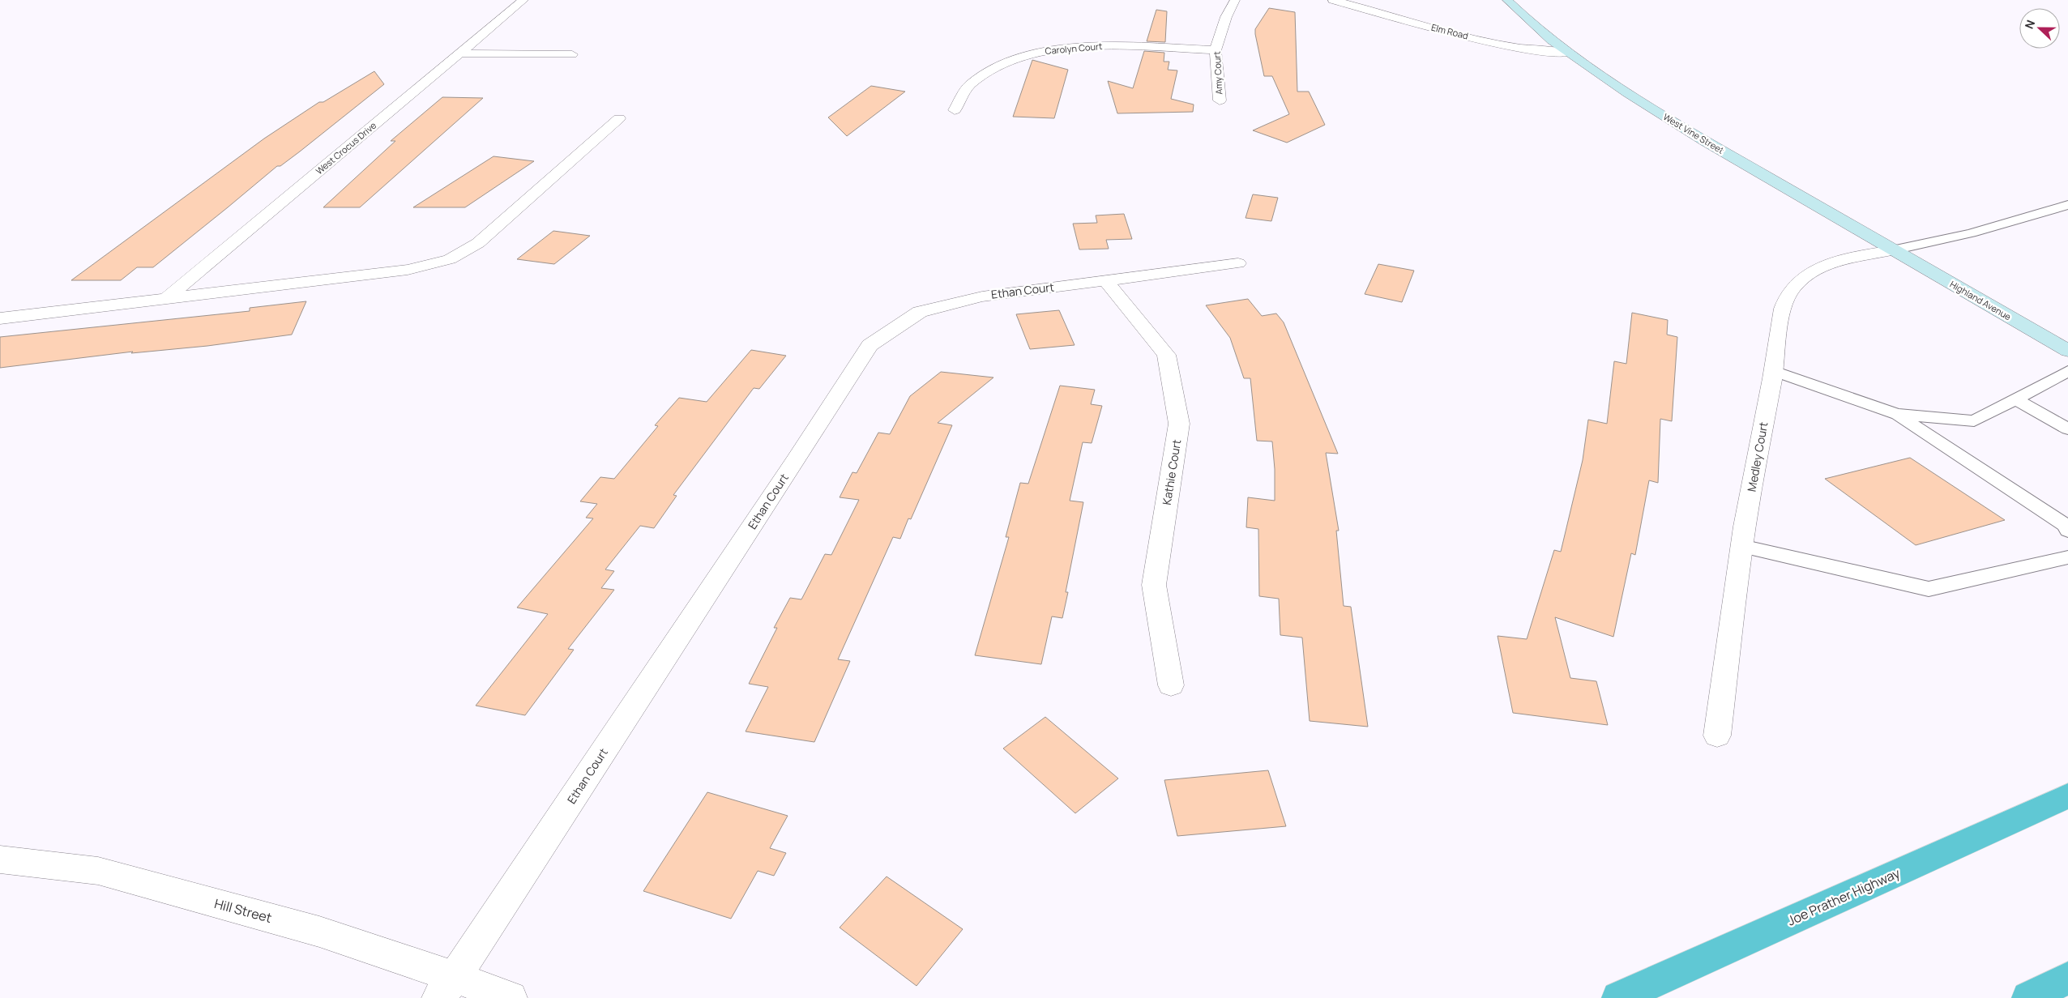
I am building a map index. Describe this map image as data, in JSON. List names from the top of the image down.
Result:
{
  "streets": {
    "highway": ["Joe Prather Highway"],
    "main road": ["West Vine Street", "Highland Avenue"],
    "street": [
      "Elm Road",
      "Carolyn Court",
      "Amy Court",
      "West Crocus Drive",
      "Ethan Court",
      "Medley Court",
      "Kathie Court",
      "Hill Street"
    ]
  },
  "crossings": [
    ["Elm Road", "West Vine Street"],
    ["Carolyn Court", "Amy Court"],
    ["West Vine Street", "Highland Avenue"],
    ["West Vine Street", "Medley Court"],
    ["Ethan Court", "Kathie Court"],
    ["Ethan Court", "Hill Street"],
    ["Highland Avenue", "Medley Court"]
  ],
  "north": "left"
}
